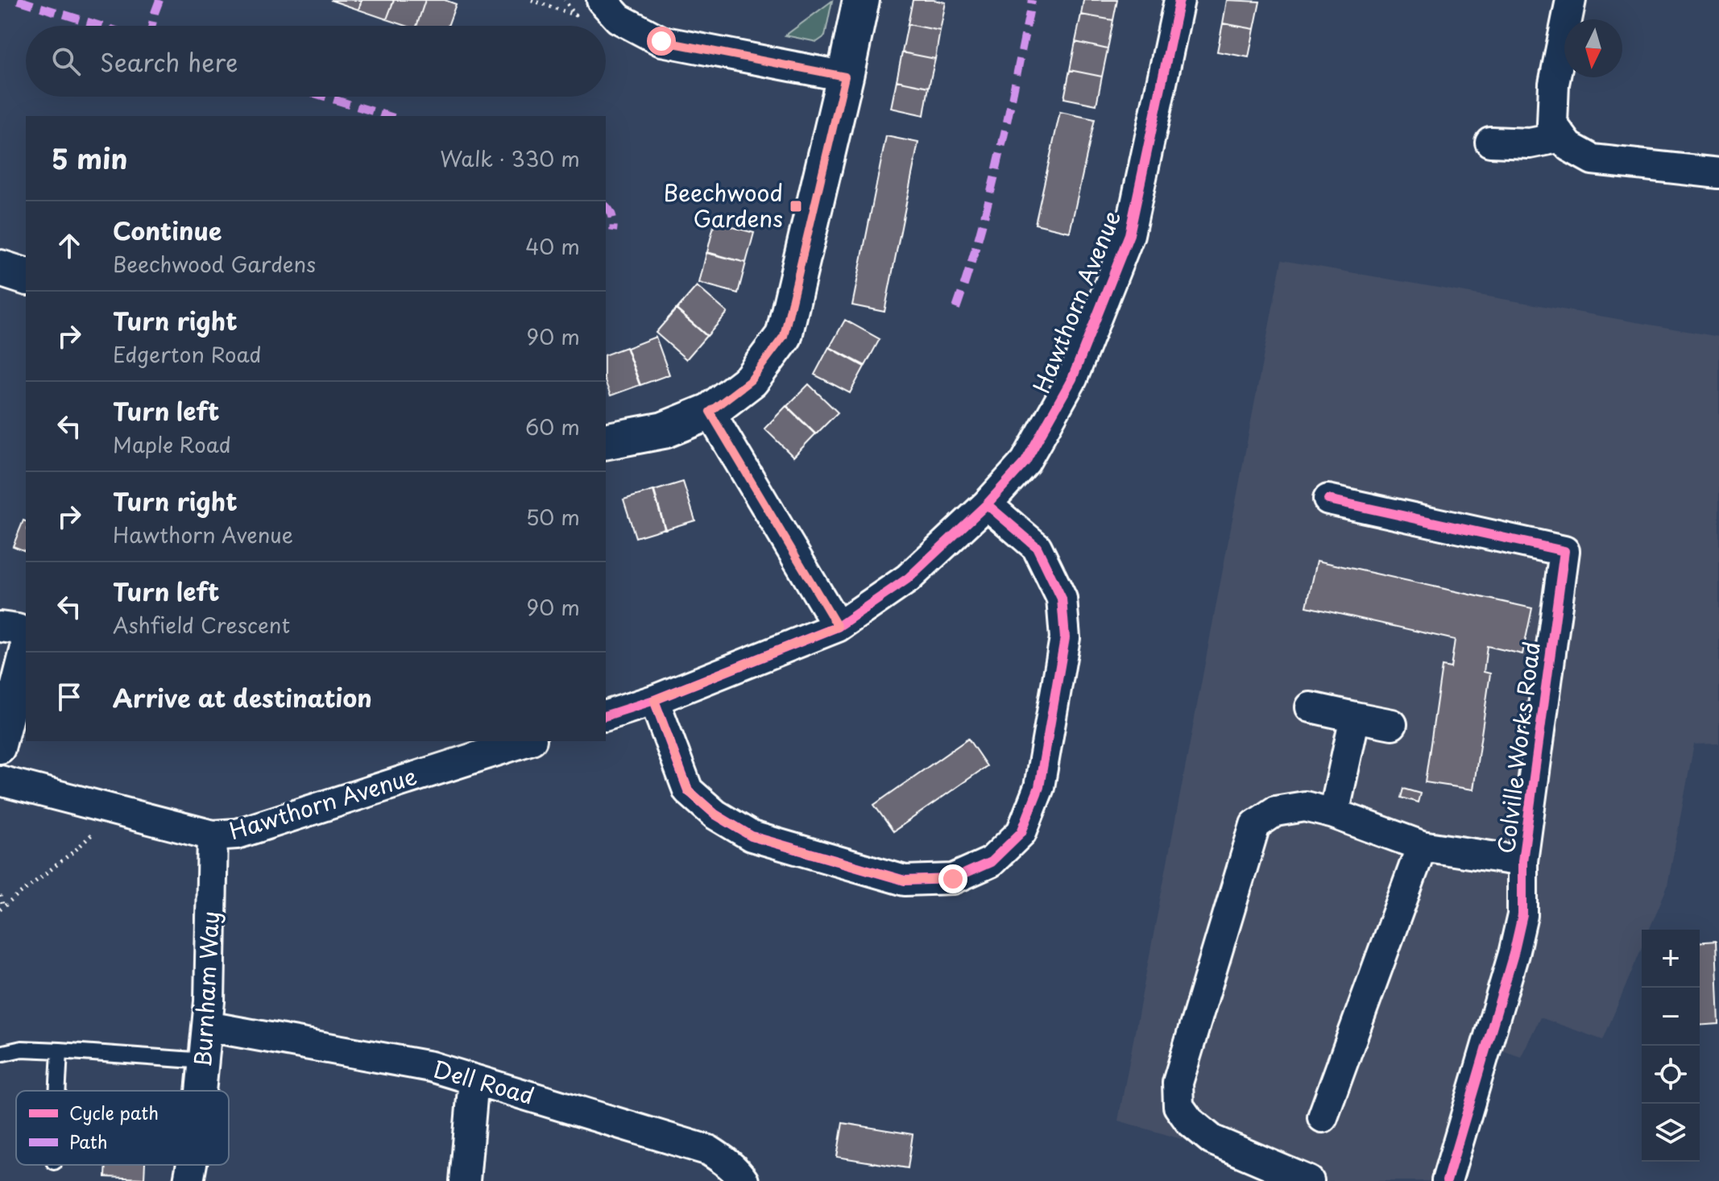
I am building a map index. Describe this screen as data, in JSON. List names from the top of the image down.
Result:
{
  "streets": {
    "street": [
      "Hawthorn Avenue",
      "Colville Works Road",
      "Burnham Way",
      "Dell Road"
    ]
  },
  "crossings": [
    ["Hawthorn Avenue", "Burnham Way"],
    ["Burnham Way", "Dell Road"]
  ],
  "places": {
    "transit": ["Beechwood Gardens"]
  },
  "legend": ["Cycle path", "Path"],
  "north": "bottom",
  "page": {
    "search": "Search here",
    "heading": ["5 min", "Walk · 330 m"],
    "list": [
      ["Continue", "Beechwood Gardens", "40 m"],
      ["Turn right", "Edgerton Road", "90 m"],
      ["Turn left", "Maple Road", "60 m"],
      ["Turn right", "Hawthorn Avenue", "50 m"],
      ["Turn left", "Ashfield Crescent", "90 m"],
      "Arrive at destination"
    ],
    "map_buttons": ["+", "−"]
  }
}
